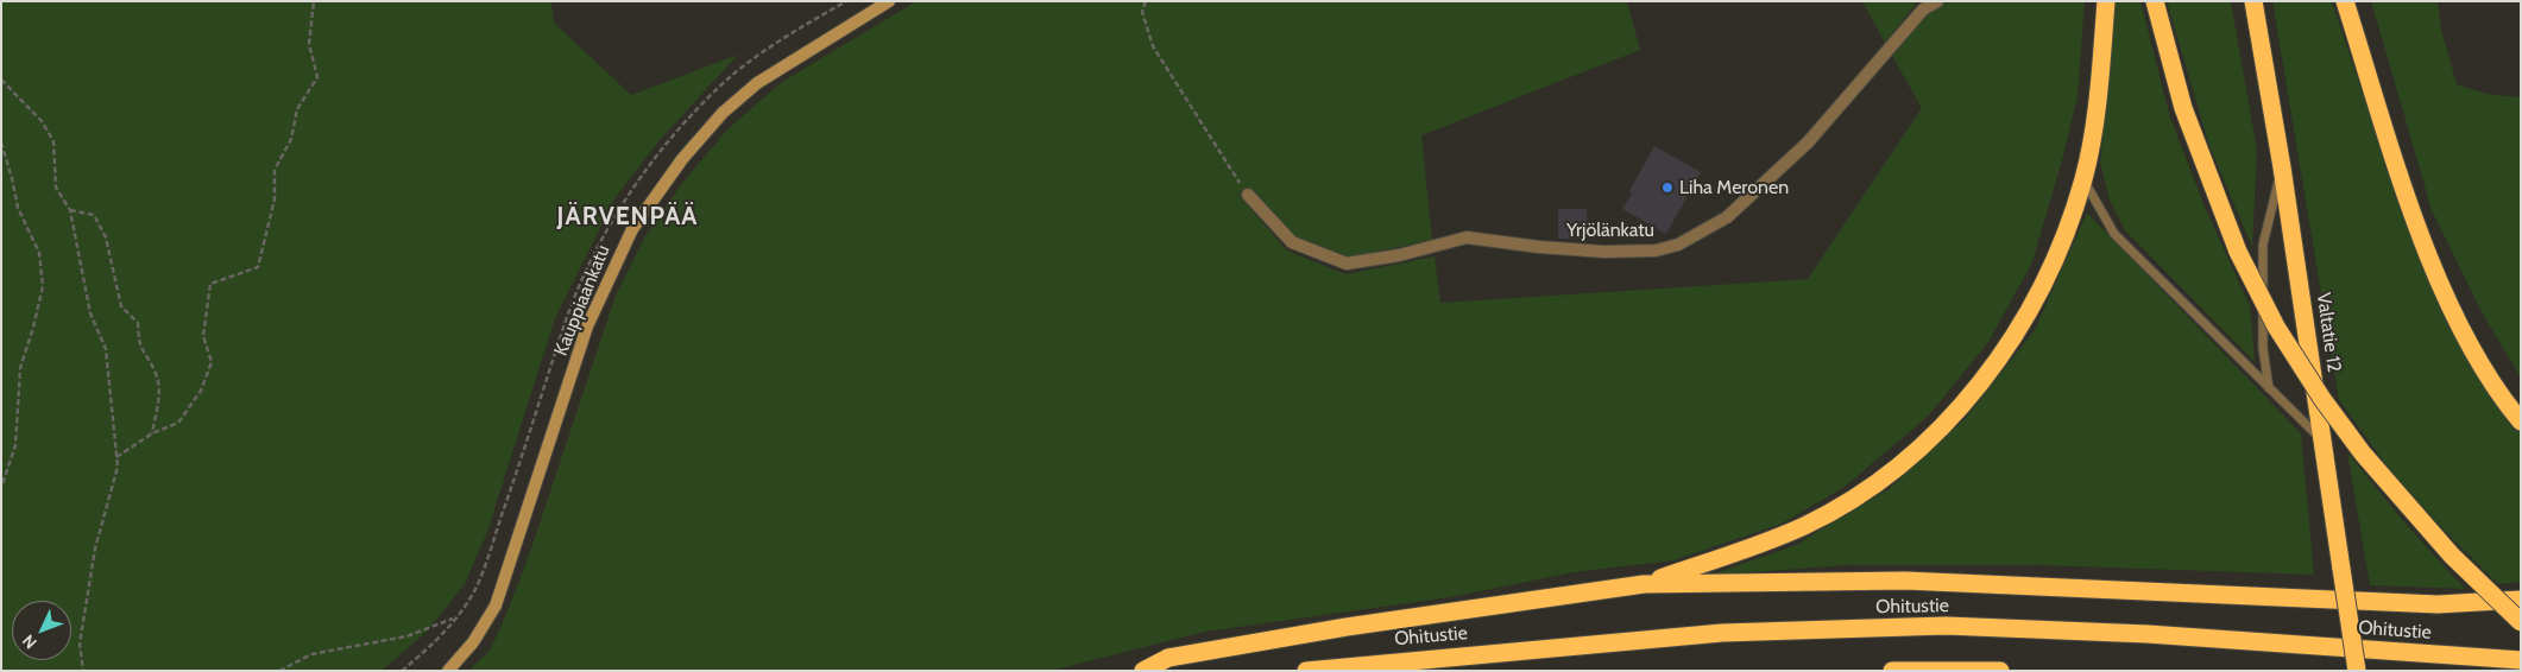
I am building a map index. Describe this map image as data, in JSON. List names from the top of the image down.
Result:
{
  "streets": {
    "highway": ["Valtatie 12", "Ohitustie"],
    "street": ["Yrjölänkatu", "Kauppiaankatu"]
  },
  "districts": ["JÄRVENPÄÄ"],
  "places": ["Liha Meronen"],
  "north": "bottom left"
}
